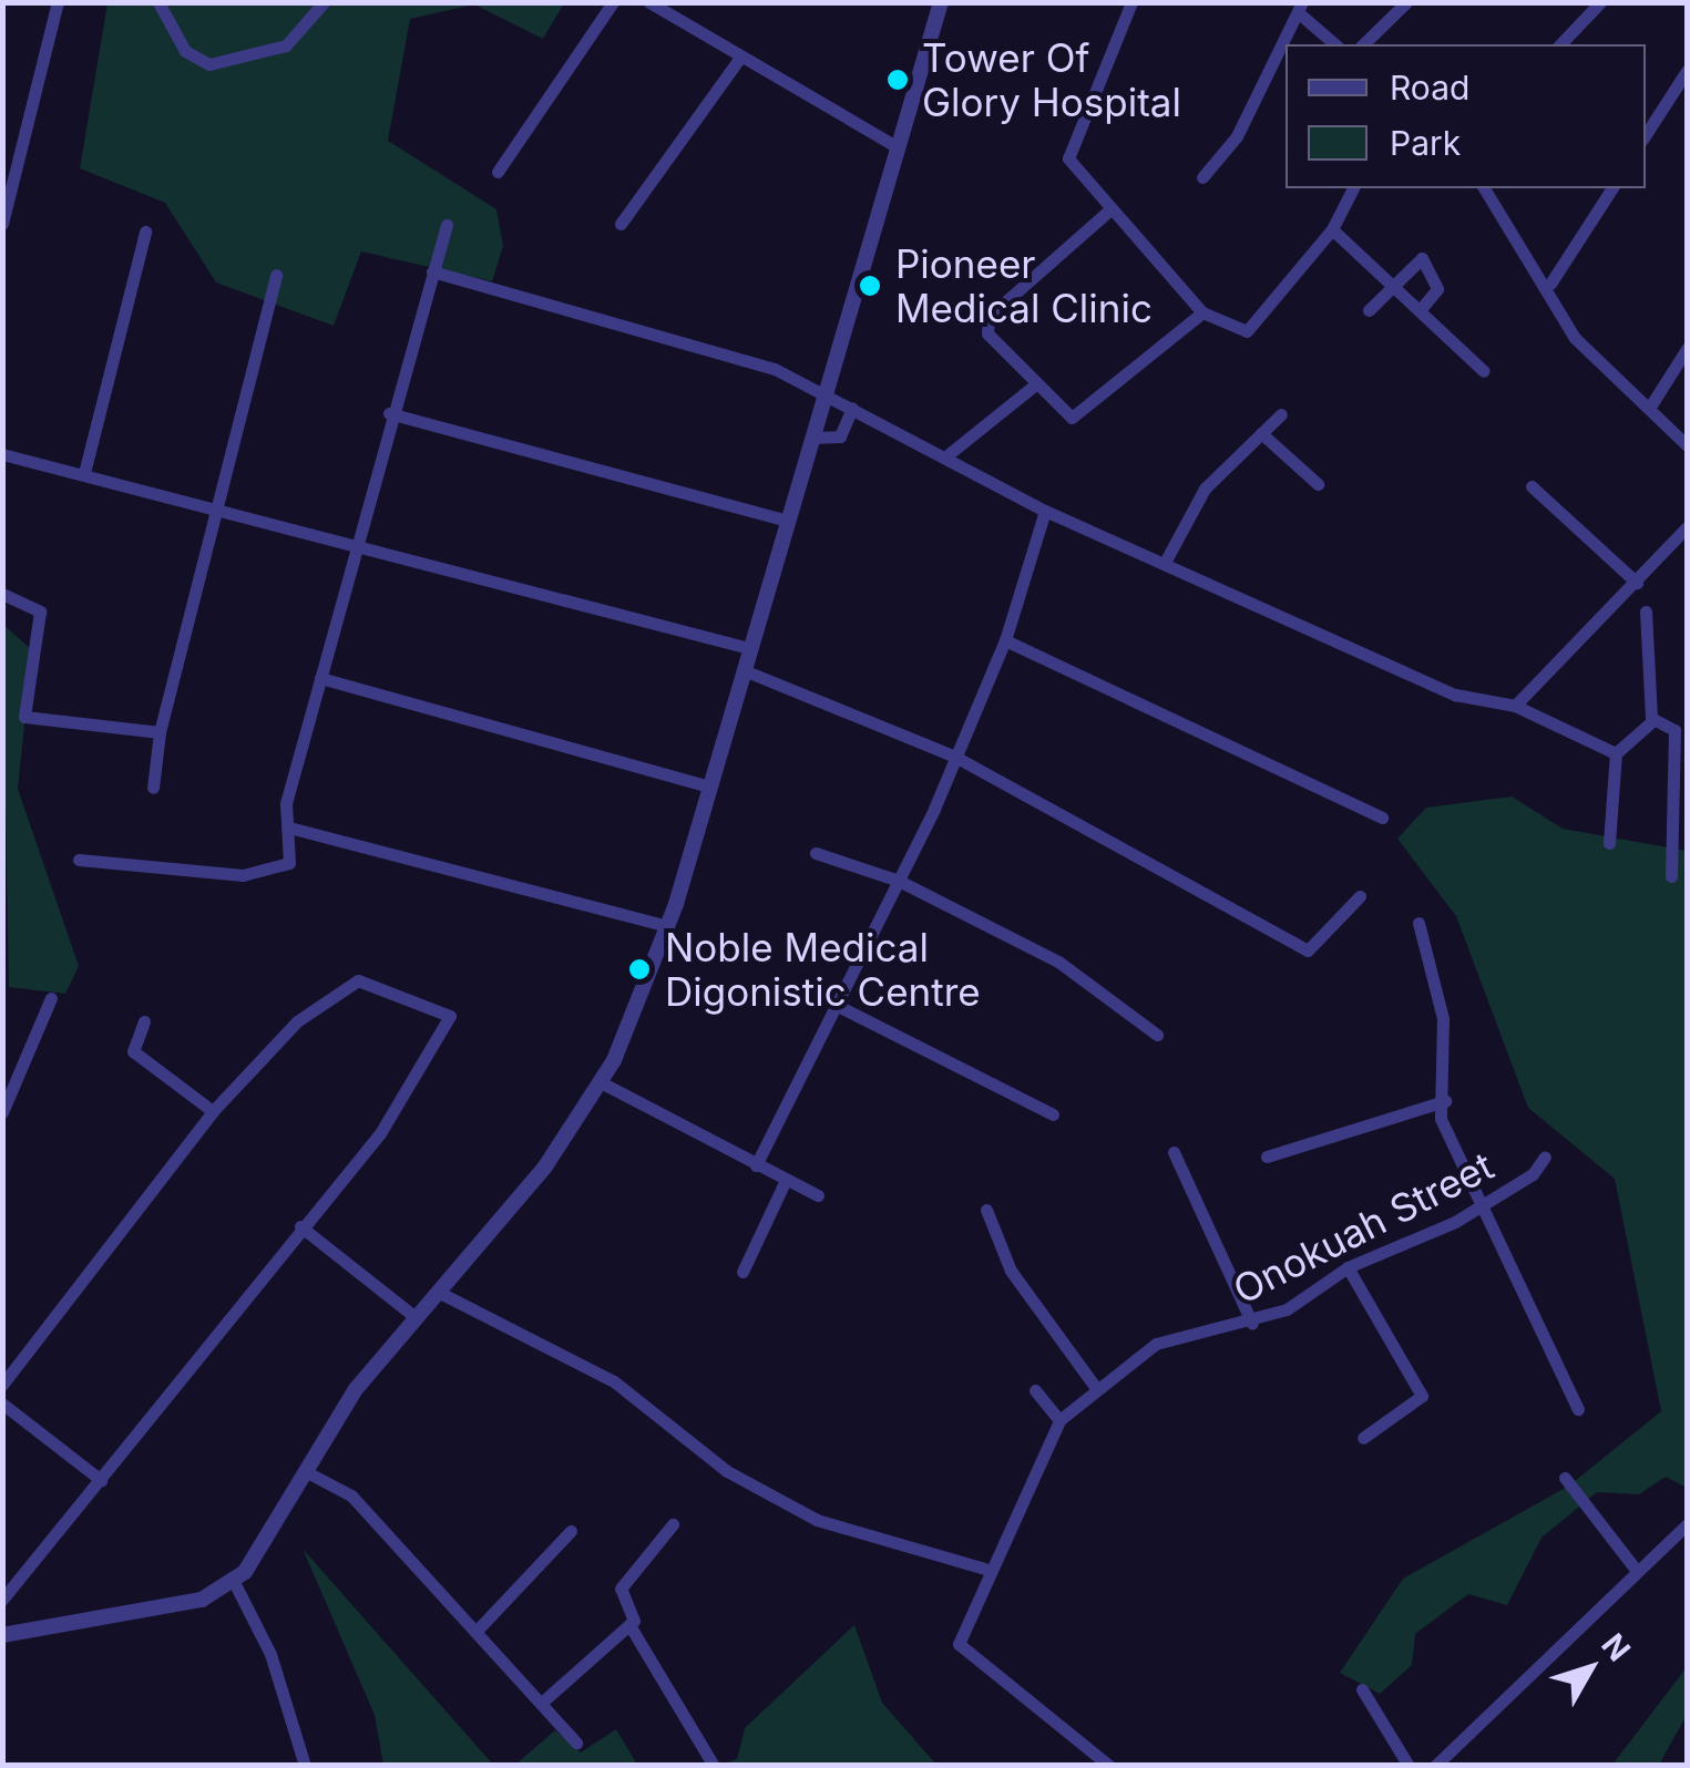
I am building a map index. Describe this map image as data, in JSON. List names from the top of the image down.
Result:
{
  "streets": {
    "street": ["Onokuah Street"]
  },
  "places": ["Tower Of Glory Hospital", "Pioneer Medical Clinic", "Noble Medical Digonistic Centre"],
  "legend": ["Road", "Park"],
  "north": "top right"
}
